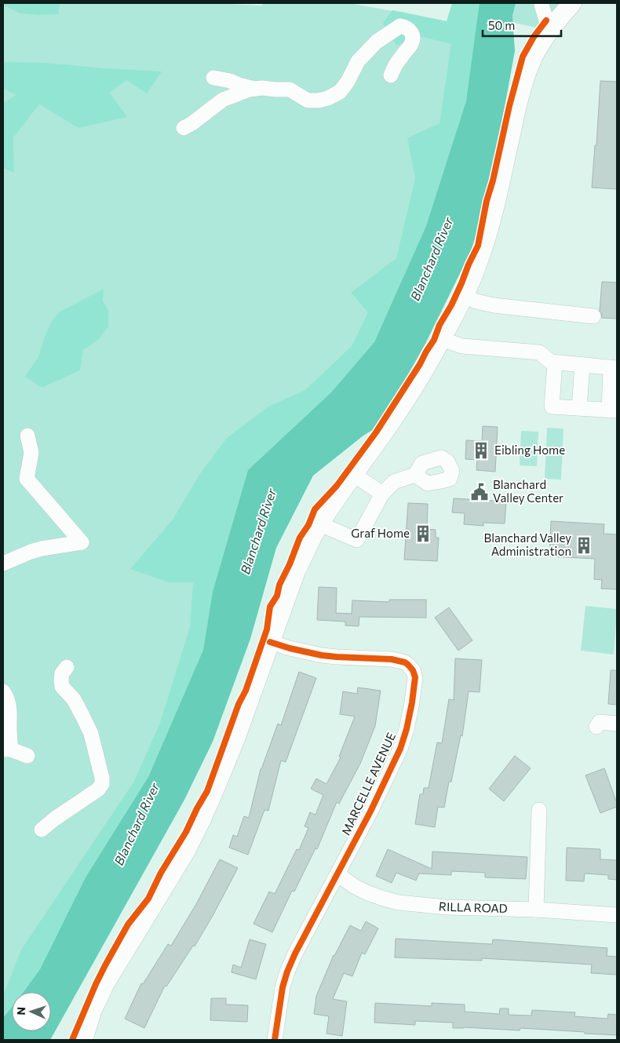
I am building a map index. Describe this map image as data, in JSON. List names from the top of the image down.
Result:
{
  "streets": {
    "street": ["MARCELLE AVENUE", "RILLA ROAD"]
  },
  "crossings": [
    ["MARCELLE AVENUE", "RILLA ROAD"]
  ],
  "water": ["Blanchard River"],
  "places": {
    "building": ["Eibling Home", "Graf Home", "Blanchard Valley Administration"],
    "public building": ["Blanchard Valley Center"]
  },
  "scale_bar": "50 m",
  "north": "left"
}
